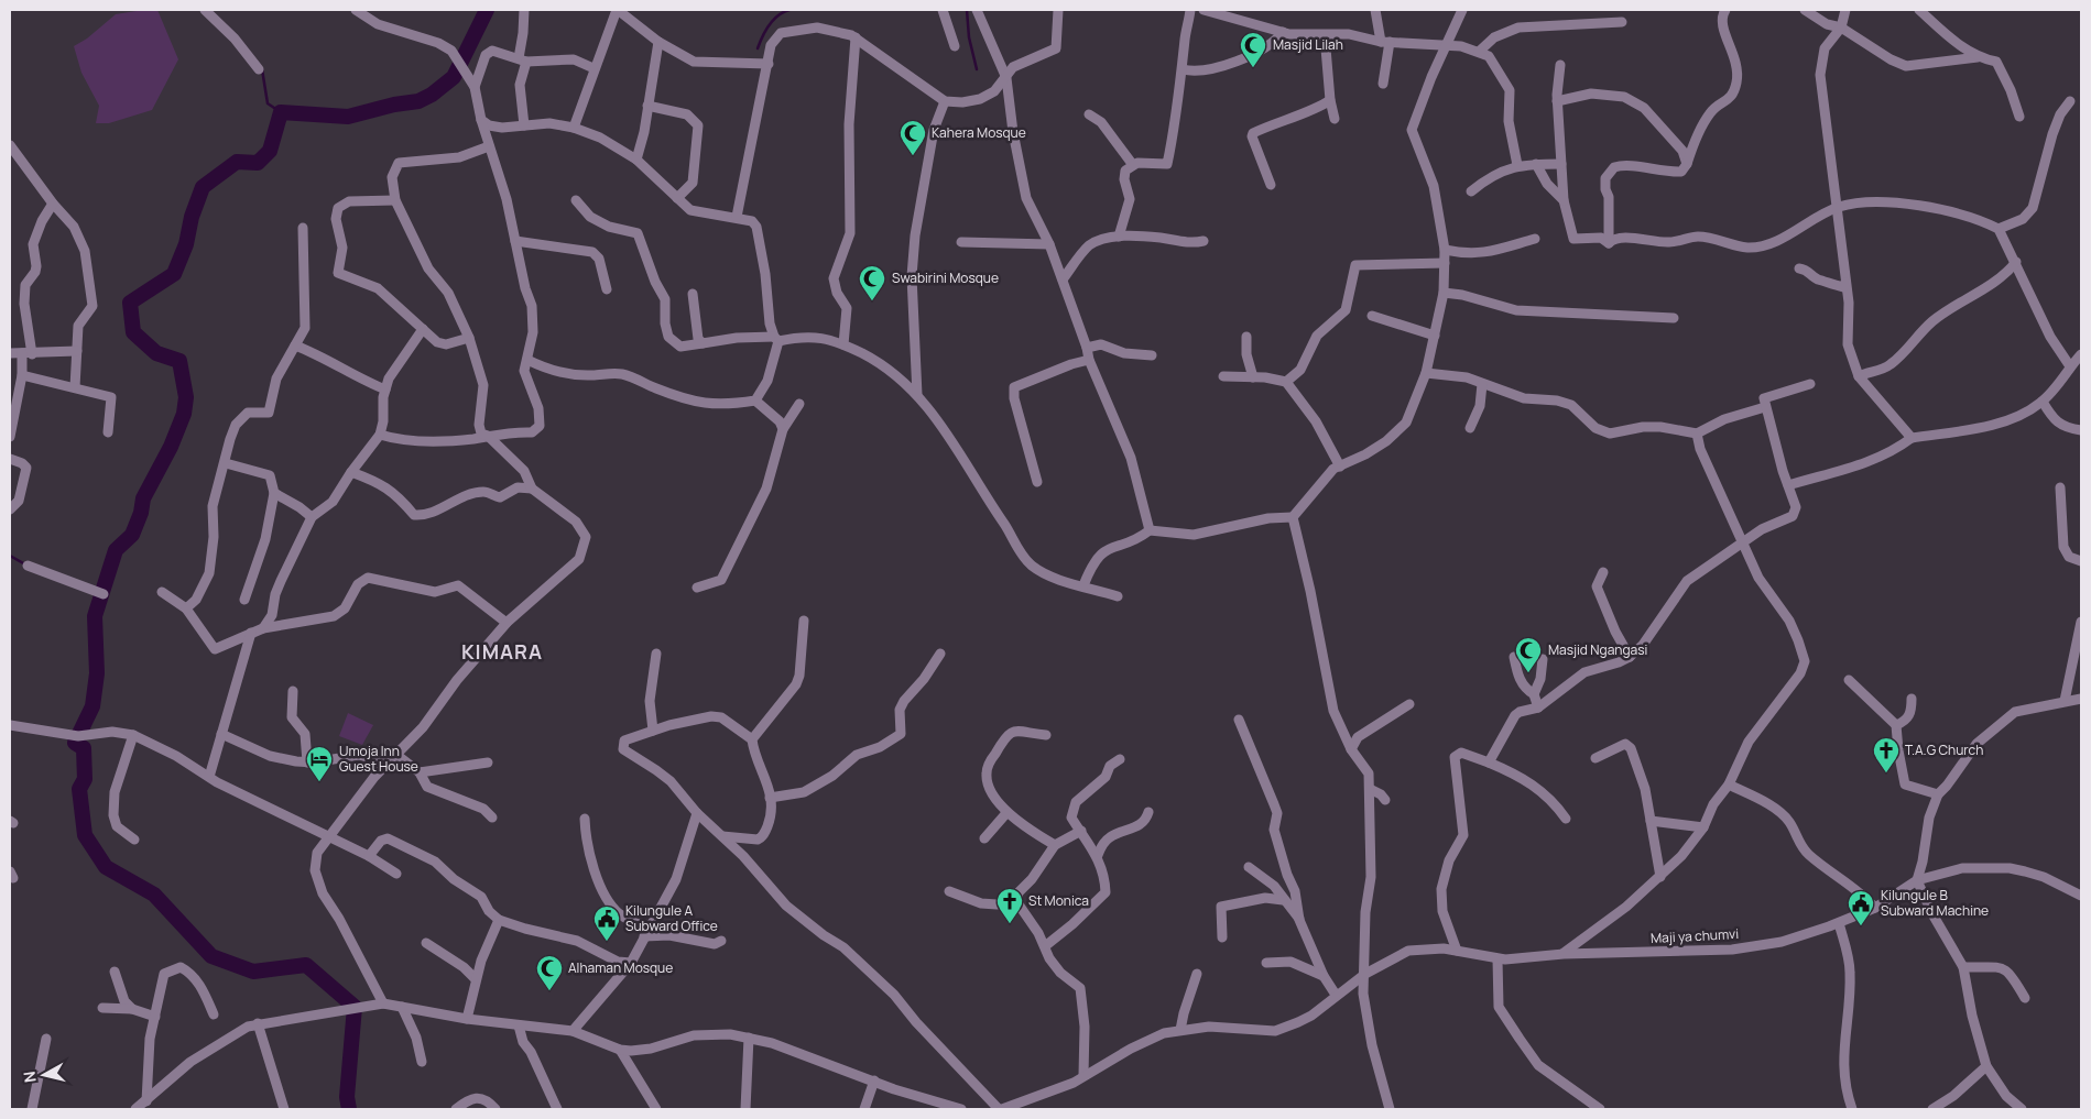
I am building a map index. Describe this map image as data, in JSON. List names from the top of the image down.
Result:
{
  "streets": {
    "street": ["Maji ya chumvi"]
  },
  "districts": ["KIMARA"],
  "places": {
    "mosque": [
      "Masjid Lilah",
      "Kahera Mosque",
      "Swabirini Mosque",
      "Masjid Ngangasi",
      "Alhaman Mosque"
    ],
    "church": ["T.A.G Church", "St Monica"],
    "hotel": ["Umoja Inn Guest House"],
    "public building": ["Kilungule B Subward Machine", "Kilungule A Subward Office"]
  },
  "north": "left"
}
